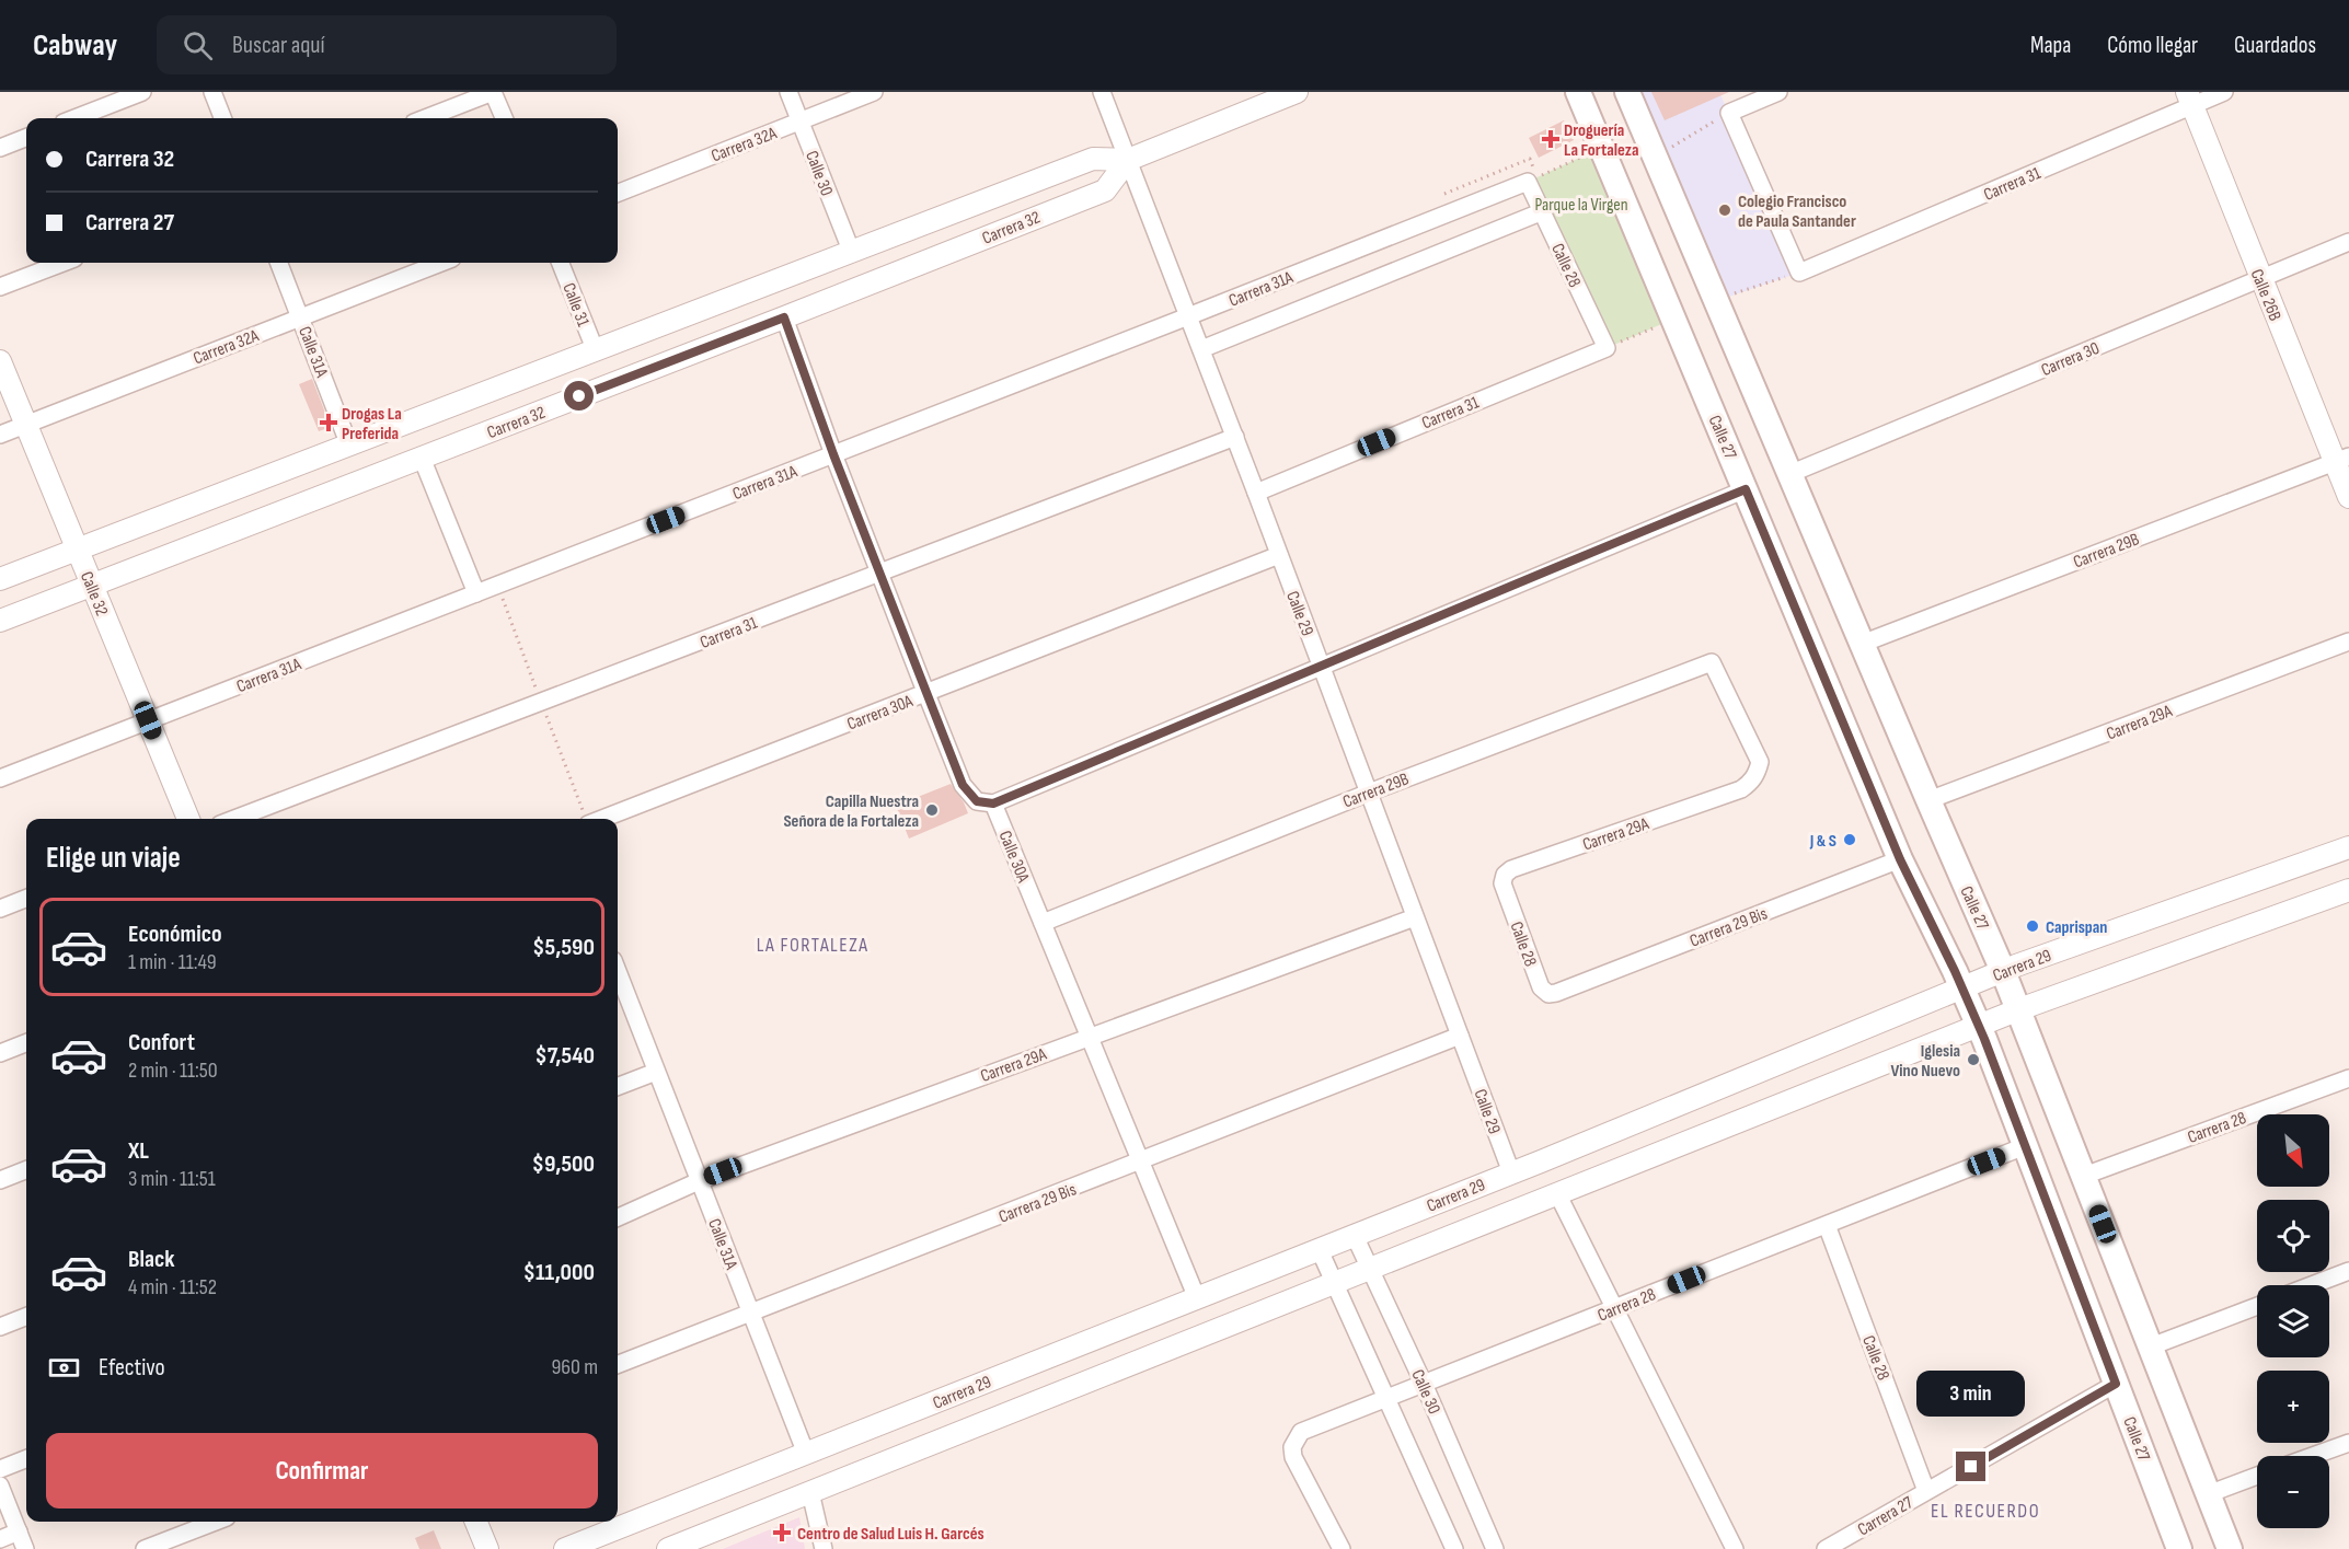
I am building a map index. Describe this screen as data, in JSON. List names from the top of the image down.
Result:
{
  "streets": {
    "main road": ["Calle 27"],
    "street": [
      "Carrera 32A",
      "Calle 30",
      "Carrera 31",
      "Carrera 32",
      "Calle 28",
      "Carrera 31A",
      "Calle 26B",
      "Calle 31",
      "Calle 31A",
      "Carrera 30",
      "Carrera 29B",
      "Calle 32",
      "Calle 29",
      "Carrera 30A",
      "Carrera 29A",
      "Calle 30A",
      "Carrera 29 Bis",
      "Carrera 29",
      "Carrera 28",
      "Carrera 27"
    ]
  },
  "crossings": [
    ["Carrera 32A", "Calle 30"],
    ["Carrera 32A", "Calle 31A"],
    ["Carrera 32A", "Calle 32"],
    ["Calle 30", "Carrera 32"],
    ["Calle 30", "Carrera 29"],
    ["Calle 30", "Carrera 28"],
    ["Carrera 31", "Calle 28"],
    ["Carrera 31", "Calle 26B"],
    ["Carrera 31", "Calle 29"],
    ["Carrera 32", "Calle 31"],
    ["Carrera 32", "Calle 31A"],
    ["Carrera 32", "Calle 32"],
    ["Carrera 32", "Calle 29"],
    ["Calle 28", "Carrera 31A"],
    ["Calle 28", "Carrera 29A"],
    ["Calle 28", "Carrera 29 Bis"],
    ["Calle 28", "Carrera 28"],
    ["Calle 28", "Carrera 27"],
    ["Carrera 31A", "Calle 32"],
    ["Carrera 31A", "Calle 29"],
    ["Calle 26B", "Carrera 30"],
    ["Calle 26B", "Carrera 29B"],
    ["Calle 31A", "Carrera 29A"],
    ["Calle 31A", "Carrera 29 Bis"],
    ["Calle 31A", "Carrera 29"],
    ["Carrera 30", "Calle 27"],
    ["Calle 27", "Carrera 29B"],
    ["Calle 27", "Carrera 29A"],
    ["Calle 27", "Carrera 29 Bis"],
    ["Calle 27", "Carrera 29"],
    ["Calle 27", "Carrera 28"],
    ["Calle 27", "Carrera 27"],
    ["Carrera 29B", "Calle 29"],
    ["Carrera 29B", "Carrera 29A"],
    ["Carrera 29B", "Calle 30A"],
    ["Calle 29", "Carrera 30A"],
    ["Calle 29", "Carrera 29A"],
    ["Calle 29", "Carrera 29 Bis"],
    ["Calle 29", "Carrera 29"],
    ["Carrera 29A", "Calle 30A"],
    ["Calle 30A", "Carrera 29 Bis"],
    ["Calle 30A", "Carrera 29"]
  ],
  "districts": ["LA FORTALEZA", "EL RECUERDO"],
  "parks": ["Parque la Virgen"],
  "places": {
    "health": ["Droguería La Fortaleza", "Drogas La Preferida", "Centro de Salud Luis H. Garcés"],
    "other": [
      "Colegio Francisco de Paula Santander",
      "Capilla Nuestra Señora de la Fortaleza",
      "J & S",
      "Caprispan",
      "Iglesia Vino Nuevo"
    ]
  },
  "north": "bottom right",
  "page": {
    "header": "Cabway",
    "search": "Buscar aquí",
    "nav": ["Mapa", "Cómo llegar", "Guardados"],
    "banner": ["Carrera 32", "Carrera 27"],
    "heading": "Elige un viaje",
    "list": [
      {
        "name": "Económico",
        "note": "1 min · 11:49",
        "value": "$5,590"
      },
      {
        "name": "Confort",
        "note": "2 min · 11:50",
        "value": "$7,540"
      },
      {
        "name": "XL",
        "note": "3 min · 11:51",
        "value": "$9,500"
      },
      {
        "name": "Black",
        "note": "4 min · 11:52",
        "value": "$11,000"
      }
    ],
    "map_buttons": ["+", "−"],
    "pay": ["Efectivo", "960 m"],
    "bubble": "3 min",
    "buttons": "Confirmar"
  }
}
